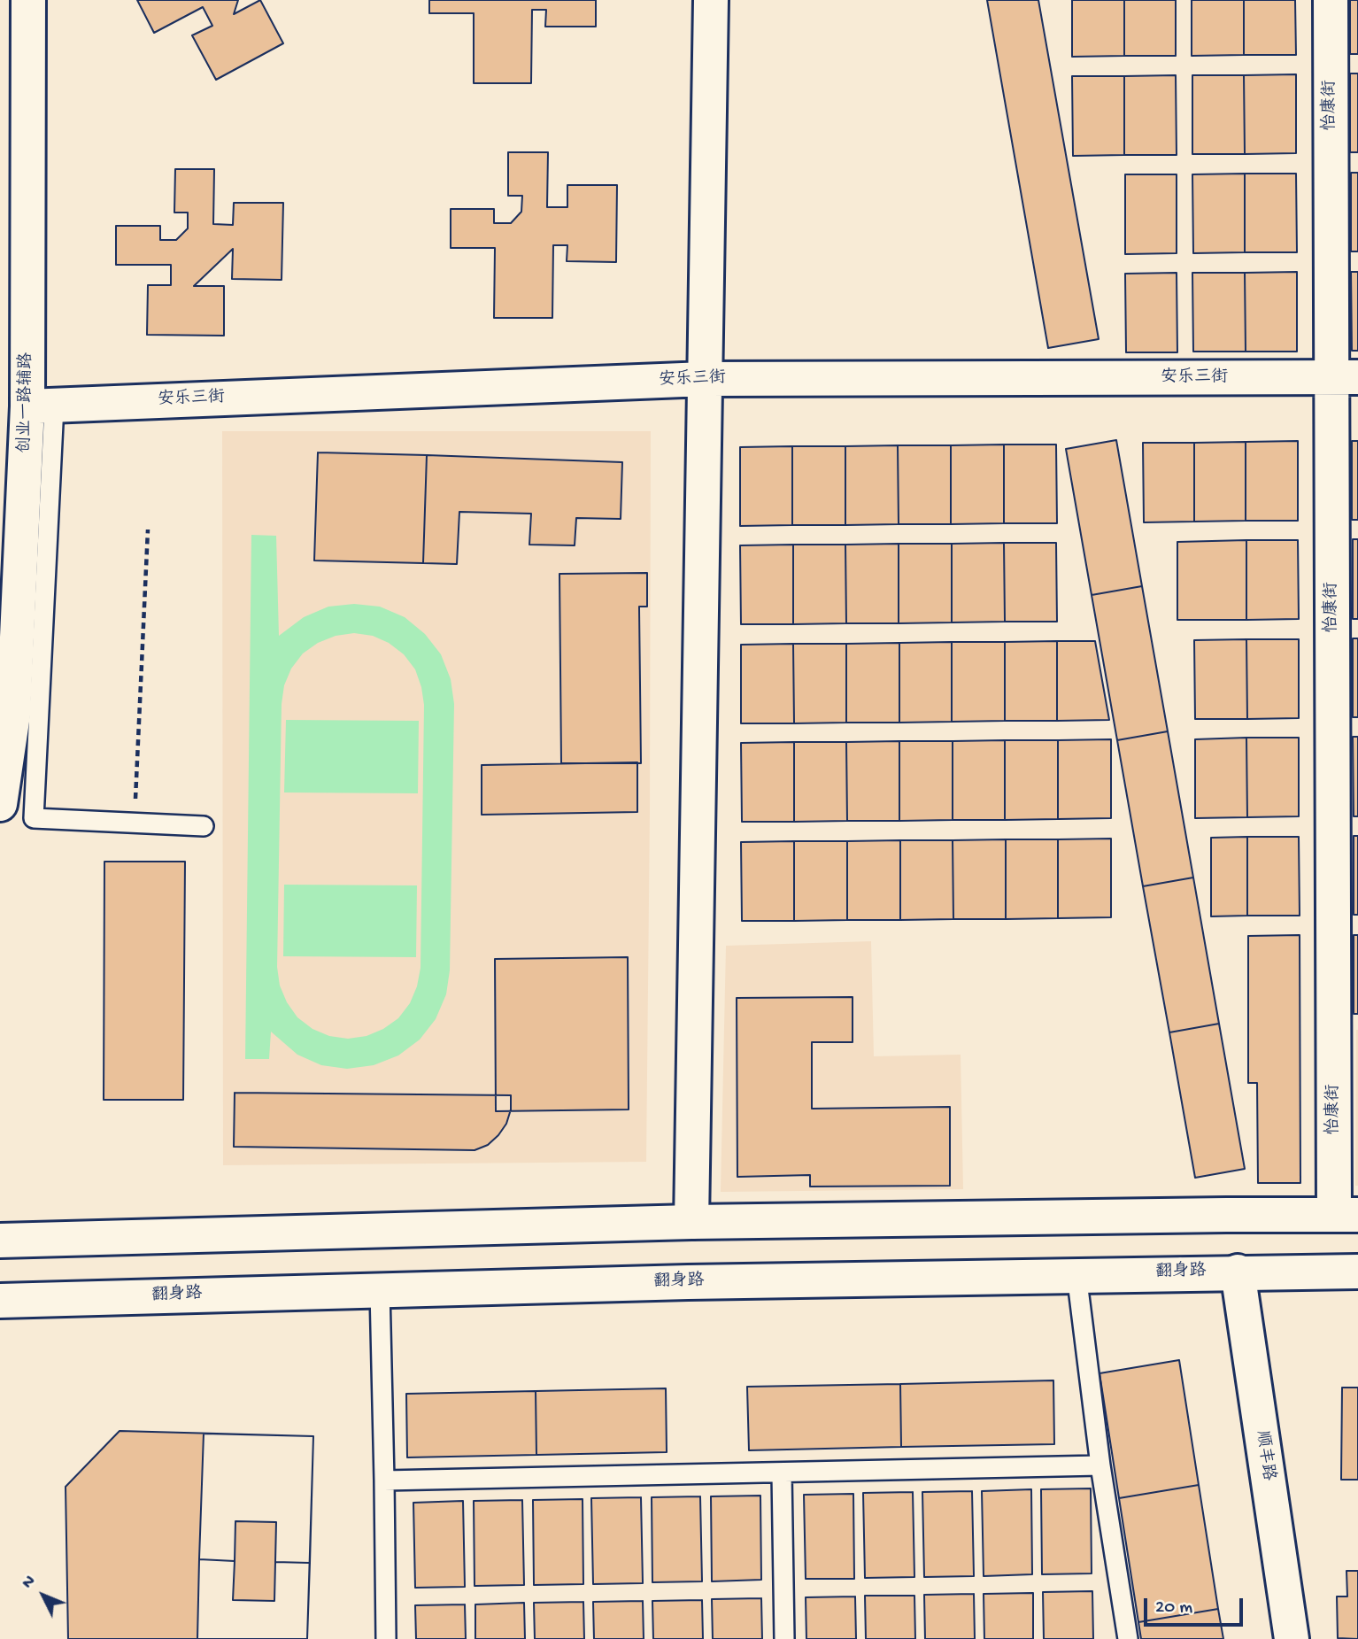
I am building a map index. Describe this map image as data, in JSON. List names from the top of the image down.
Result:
{
  "streets": {
    "street": [
      "怡康街",
      "安乐三街",
      "创业一路辅路",
      "翻身路",
      "顺丰路"
    ]
  },
  "crossings": [
    ["怡康街", "安乐三街"],
    ["安乐三街", "创业一路辅路"],
    ["翻身路", "顺丰路"]
  ],
  "scale_bar": "20 m",
  "north": "top left"
}
